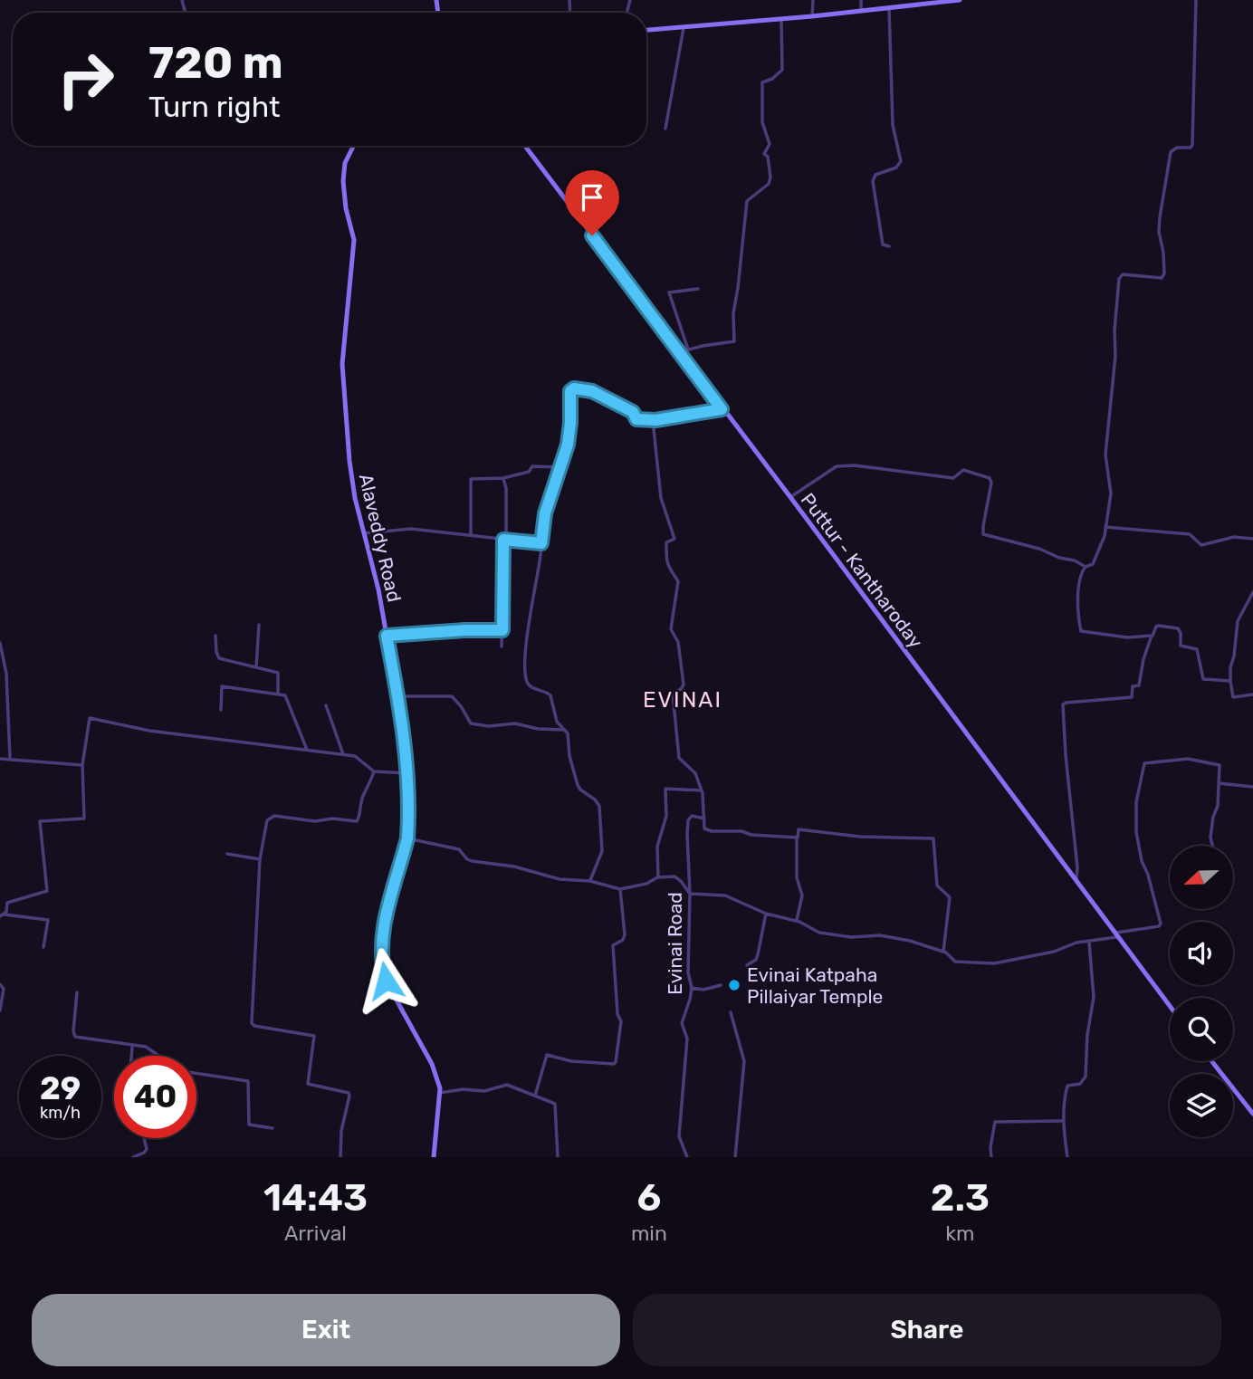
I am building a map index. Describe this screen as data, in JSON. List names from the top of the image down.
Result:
{
  "streets": {
    "street": ["Alaveddy Road", "Puttur - Kantharoday", "Evinai Road"]
  },
  "districts": ["EVINAI"],
  "places": ["Evinai Katpaha Pillaiyar Temple"],
  "north": "left",
  "page": {
    "turn": ["720 m", "Turn right"],
    "speed": "29 km/h",
    "limit": "40",
    "eta": [
      "14:43",
      "Arrival",
      "6",
      "min",
      "2.3",
      "km"
    ],
    "buttons": ["Exit", "Share"]
  }
}
